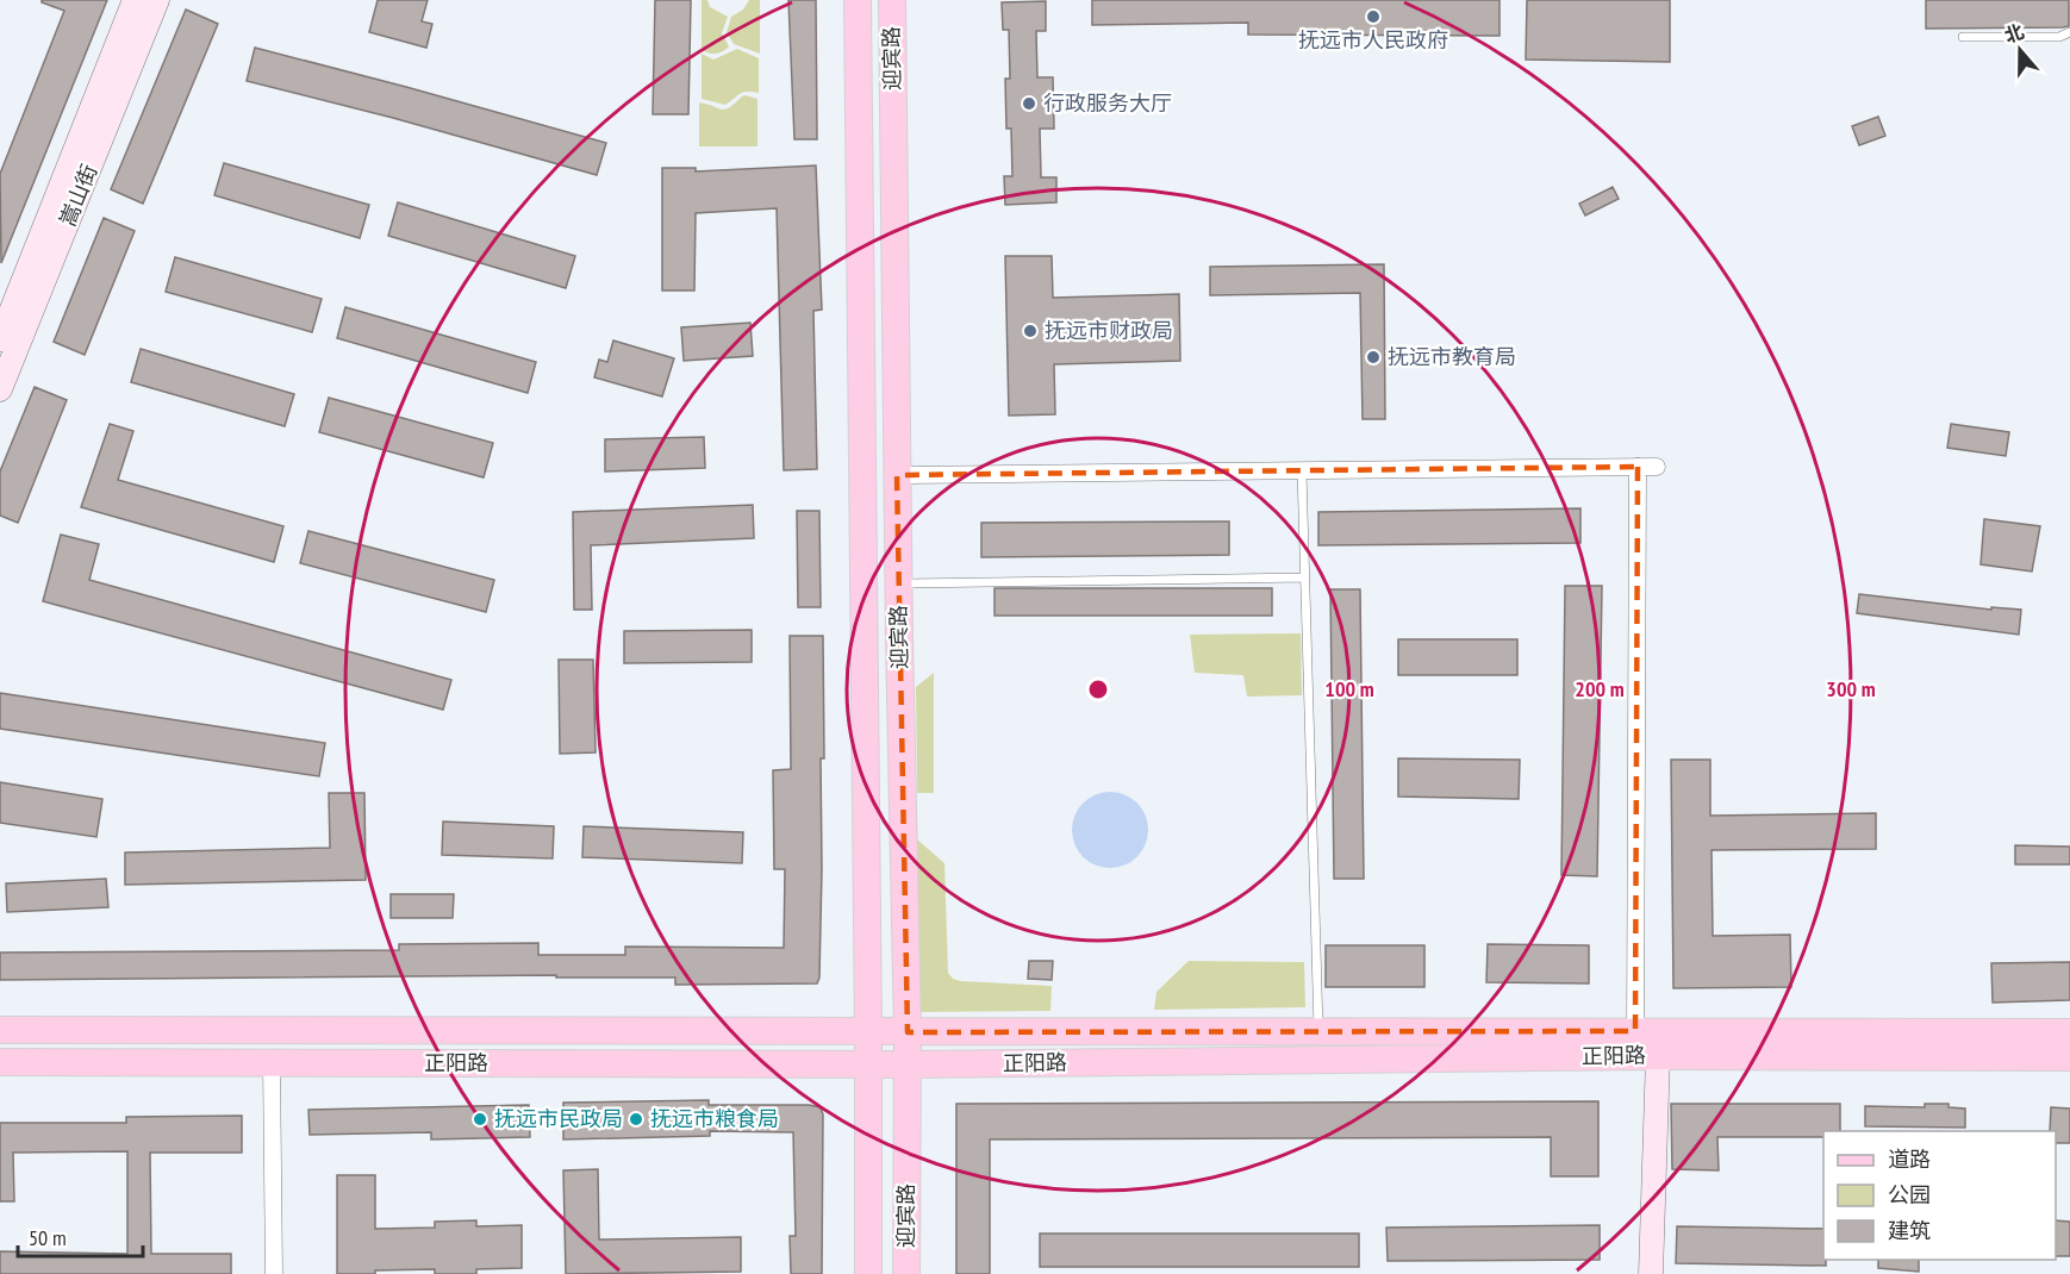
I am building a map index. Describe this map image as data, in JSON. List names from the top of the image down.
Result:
{
  "streets": {
    "main road": ["迎宾路", "嵩山街", "正阳路"]
  },
  "crossings": [
    ["迎宾路", "正阳路"]
  ],
  "places": [
    "抚远市人民政府",
    "行政服务大厅",
    "抚远市财政局",
    "抚远市教育局",
    "抚远市民政局",
    "抚远市粮食局"
  ],
  "legend": ["道路", "公园", "建筑"],
  "scale_bar": "50 m",
  "north": "top",
  "rings": ["100 m", "200 m", "300 m"]
}
